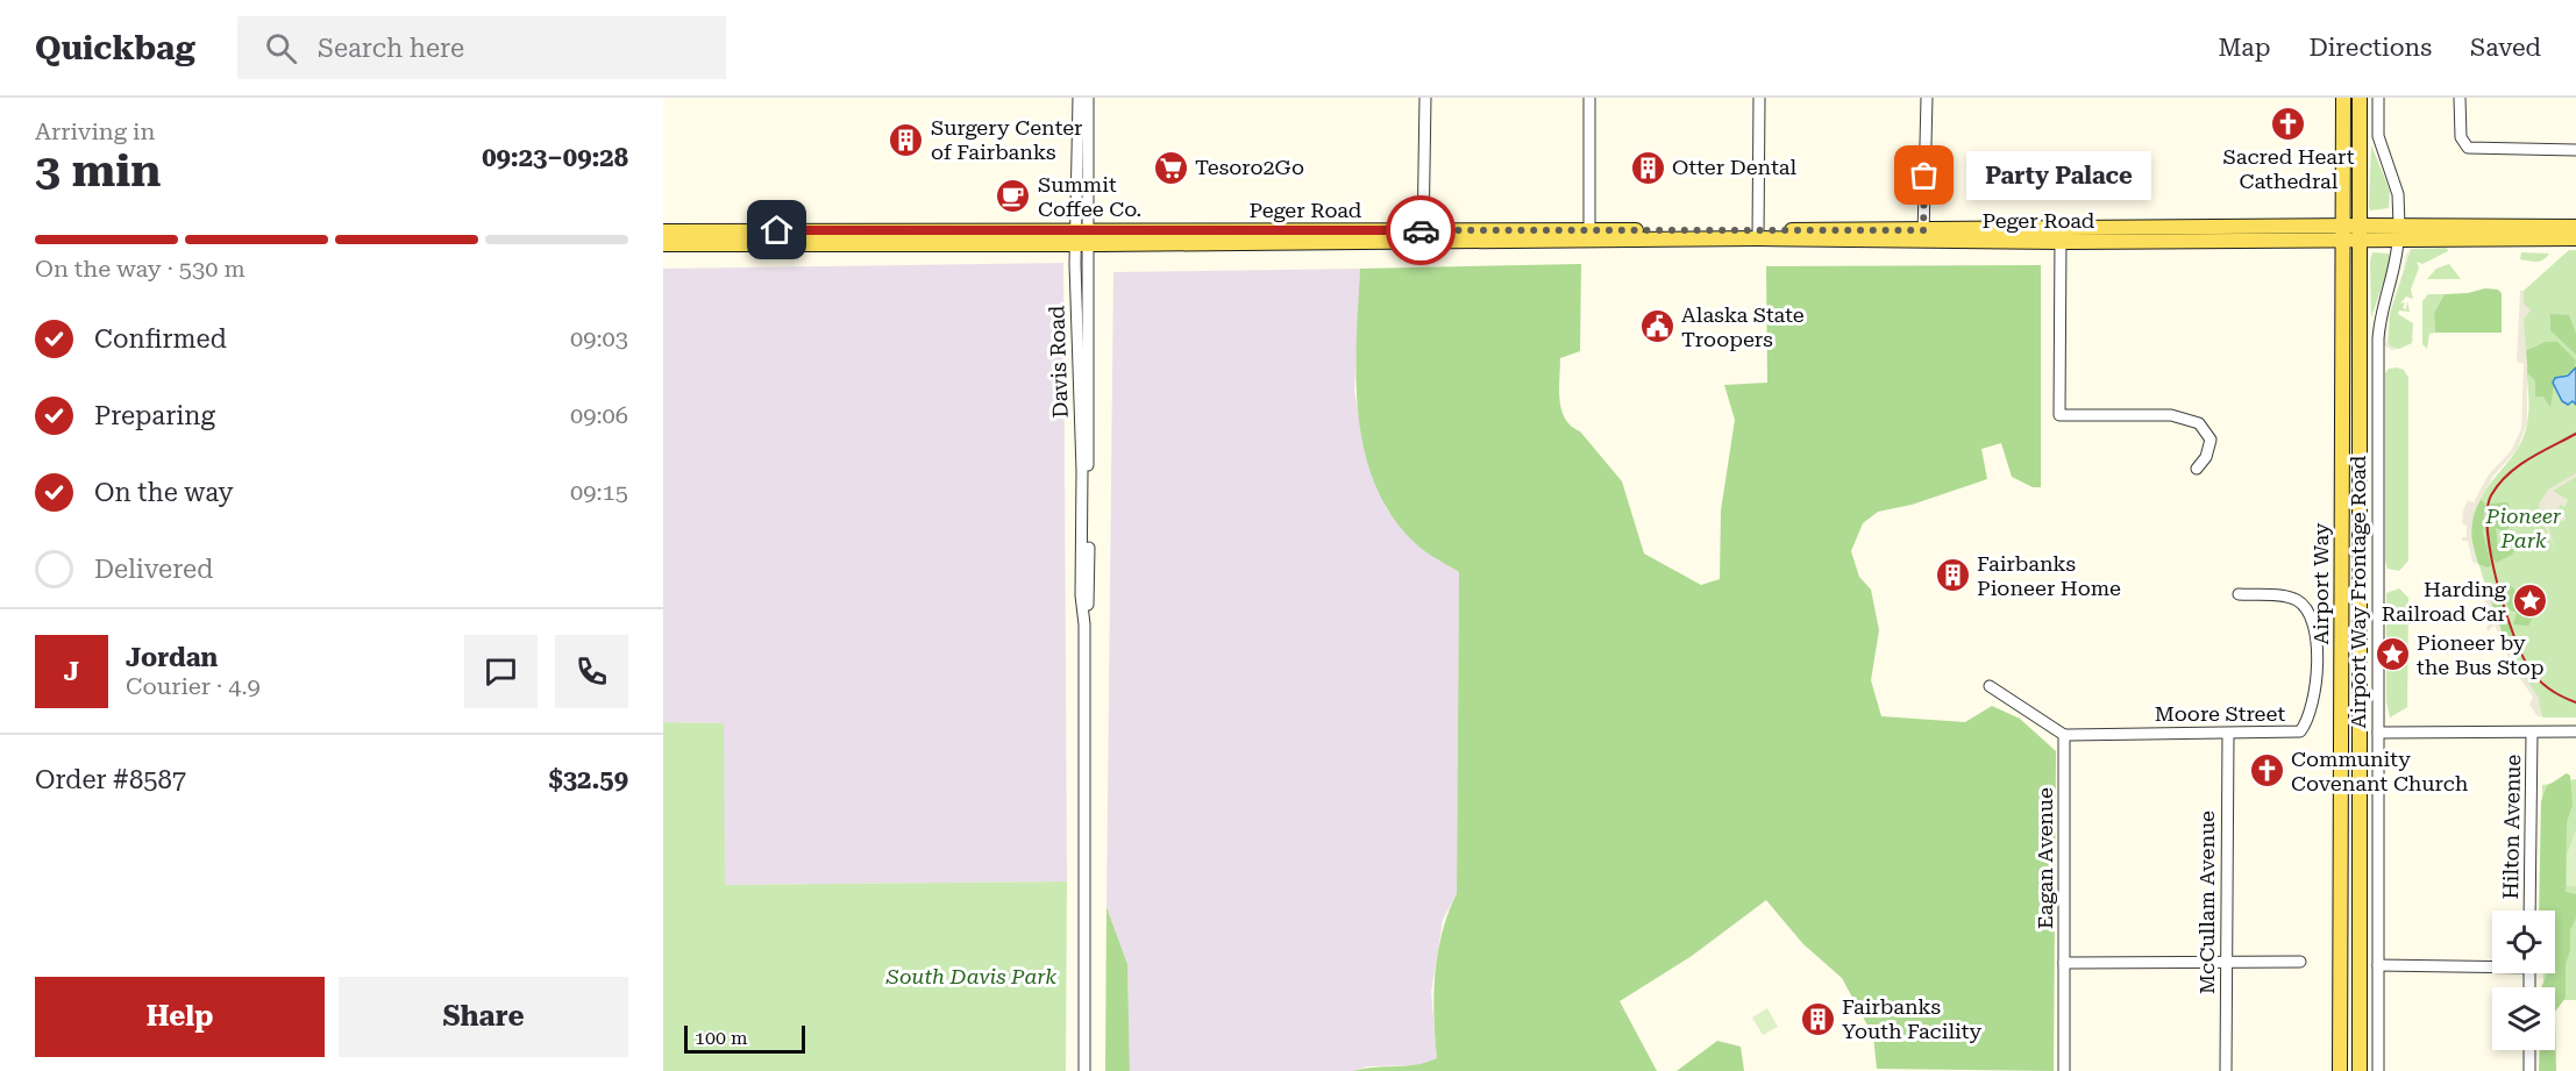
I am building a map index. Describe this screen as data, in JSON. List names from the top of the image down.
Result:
{
  "streets": {
    "main road": ["Peger Road", "Airport Way"],
    "street": [
      "Davis Road",
      "Airport Way Frontage Road",
      "Moore Street",
      "Hilton Avenue",
      "Eagan Avenue",
      "McCullam Avenue"
    ]
  },
  "crossings": [
    ["Peger Road", "Davis Road"],
    ["Peger Road", "Airport Way"],
    ["Peger Road", "Airport Way Frontage Road"],
    ["Moore Street", "Eagan Avenue"],
    ["Moore Street", "McCullam Avenue"]
  ],
  "parks": ["Pioneer Park", "South Davis Park"],
  "places": {
    "church": ["Sacred Heart Cathedral", "Community Covenant Church"],
    "building": [
      "Surgery Center of Fairbanks",
      "Otter Dental",
      "Fairbanks Pioneer Home",
      "Fairbanks Youth Facility"
    ],
    "supermarket": ["Tesoro2Go"],
    "other": ["Party Palace"],
    "cafe": ["Summit Coffee Co."],
    "public building": ["Alaska State Troopers"],
    "place": ["Harding Railroad Car", "Pioneer by the Bus Stop"]
  },
  "scale_bar": "100 m",
  "page": {
    "header": "Quickbag",
    "search": "Search here",
    "nav": ["Map", "Directions", "Saved"],
    "heading": ["3 min", "Arriving in", "09:23–09:28"],
    "panel": [
      "Jordan",
      "Courier · 4.9",
      "Order #8587",
      "$32.59"
    ],
    "bubble": "Party Palace",
    "bar": "On the way · 530 m",
    "list": [
      ["Confirmed", "09:03"],
      ["Preparing", "09:06"],
      ["On the way", "09:15"],
      "Delivered"
    ],
    "round": "J",
    "buttons": ["Help", "Share"],
    "scale": "100 m"
  }
}
